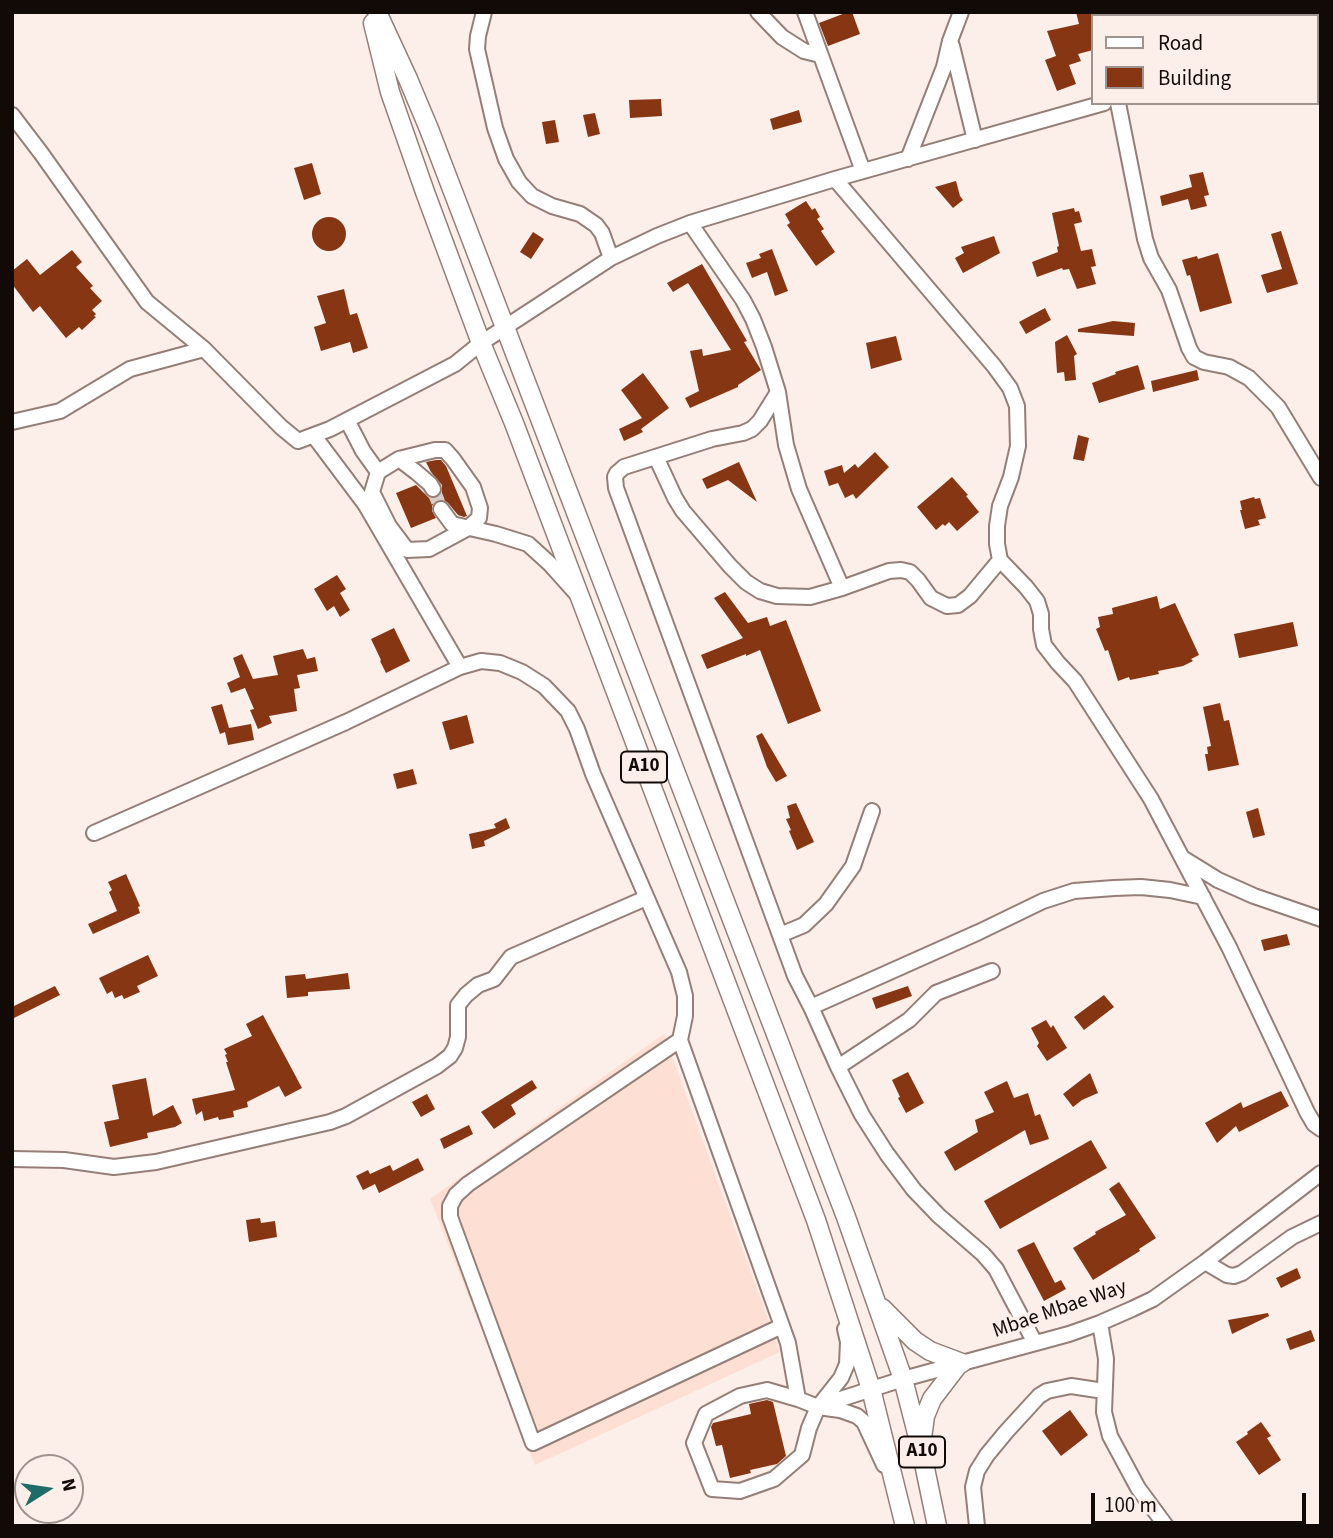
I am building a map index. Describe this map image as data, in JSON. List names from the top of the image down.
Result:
{
  "streets": {
    "main road": ["A10"],
    "street": ["Mbae Mbae Way"]
  },
  "crossings": [
    ["A10", "Mbae Mbae Way"]
  ],
  "legend": ["Road", "Building"],
  "scale_bar": "100 m",
  "north": "right"
}
